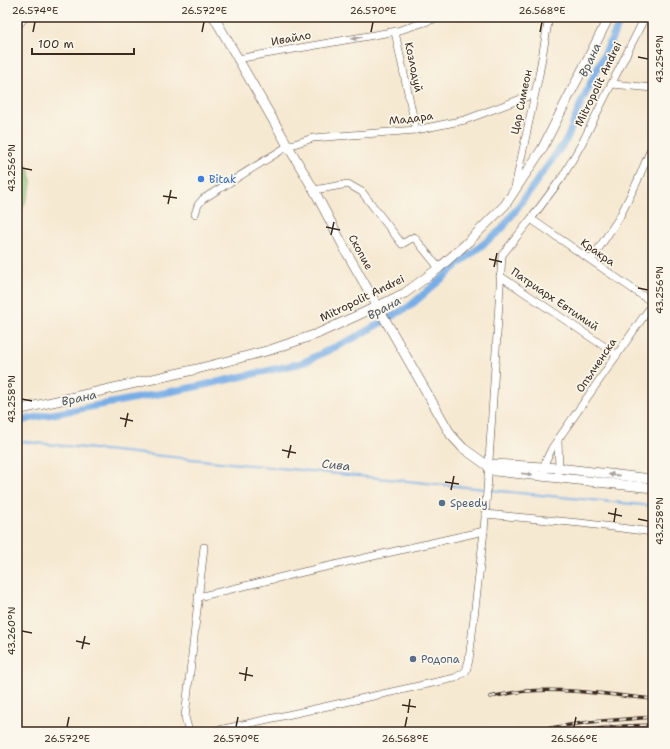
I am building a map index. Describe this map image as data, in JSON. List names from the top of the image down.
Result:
{
  "streets": {
    "street": [
      "Ивайло",
      "Козлодуй",
      "Mitropolit Andrei",
      "Цар Симеон",
      "Мадара",
      "Скопие",
      "Кракра",
      "Патриарх Евтимий",
      "Опълченска"
    ]
  },
  "crossings": [
    ["Ивайло", "Козлодуй"],
    ["Ивайло", "Скопие"],
    ["Козлодуй", "Мадара"],
    ["Mitropolit Andrei", "Цар Симеон"],
    ["Mitropolit Andrei", "Скопие"],
    ["Mitropolit Andrei", "Кракра"],
    ["Mitropolit Andrei", "Патриарх Евтимий"],
    ["Цар Симеон", "Мадара"],
    ["Мадара", "Скопие"],
    ["Кракра", "Опълченска"],
    ["Патриарх Евтимий", "Опълченска"]
  ],
  "one_way": ["Ивайло"],
  "water": ["Врана", "Сива"],
  "places": ["Bitak", "Speedy", "Родопа"],
  "scale_bar": "100 m",
  "coordinates": [
    "26.574°E",
    "26.572°E",
    "26.570°E",
    "26.568°E",
    "43.254°N",
    "43.256°N",
    "43.258°N",
    "43.260°N",
    "26.566°E"
  ]
}
